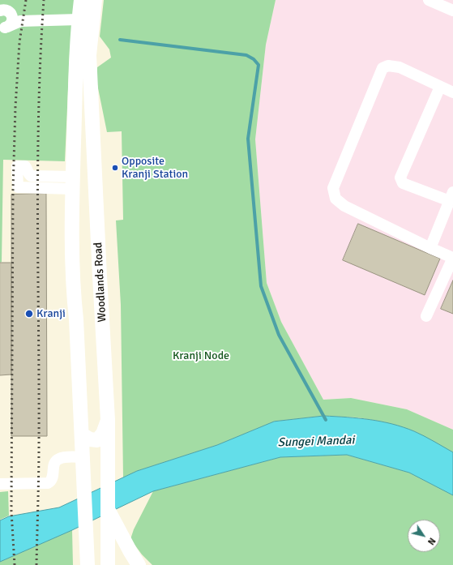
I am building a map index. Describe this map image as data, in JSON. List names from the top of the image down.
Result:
{
  "streets": {
    "main road": ["Woodlands Road"]
  },
  "water": ["Sungei Mandai"],
  "parks": ["Kranji Node"],
  "places": ["Opposite Kranji Station", "Kranji"],
  "north": "bottom right"
}
